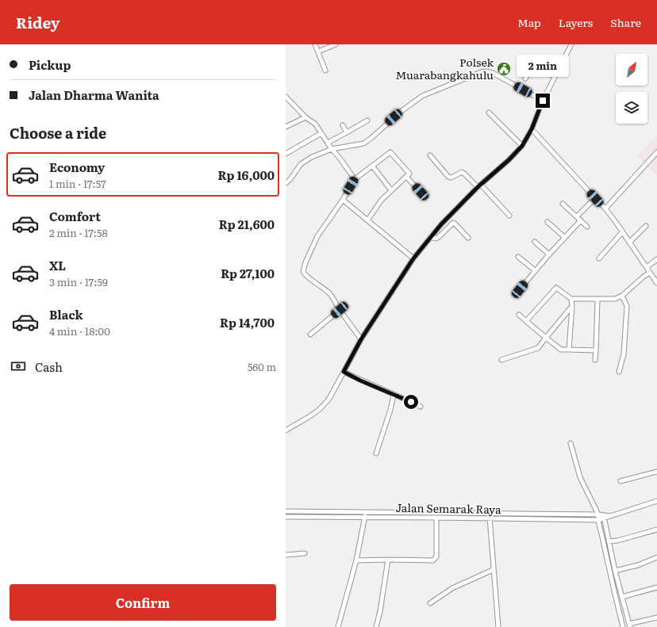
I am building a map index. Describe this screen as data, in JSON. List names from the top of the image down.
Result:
{
  "streets": {
    "street": ["Jalan Semarak Raya"]
  },
  "places": {
    "public building": ["Polsek Muarabangkahulu"]
  },
  "north": "top right",
  "page": {
    "header": "Ridey",
    "nav": ["Map", "Layers", "Share"],
    "banner": ["Pickup", "Jalan Dharma Wanita"],
    "bubble": "2 min",
    "heading": "Choose a ride",
    "list": [
      {
        "name": "Economy",
        "note": "1 min · 17:57",
        "value": "Rp 16,000"
      },
      {
        "name": "Comfort",
        "note": "2 min · 17:58",
        "value": "Rp 21,600"
      },
      {
        "name": "XL",
        "note": "3 min · 17:59",
        "value": "Rp 27,100"
      },
      {
        "name": "Black",
        "note": "4 min · 18:00",
        "value": "Rp 14,700"
      }
    ],
    "pay": ["Cash", "560 m"],
    "buttons": "Confirm"
  }
}
